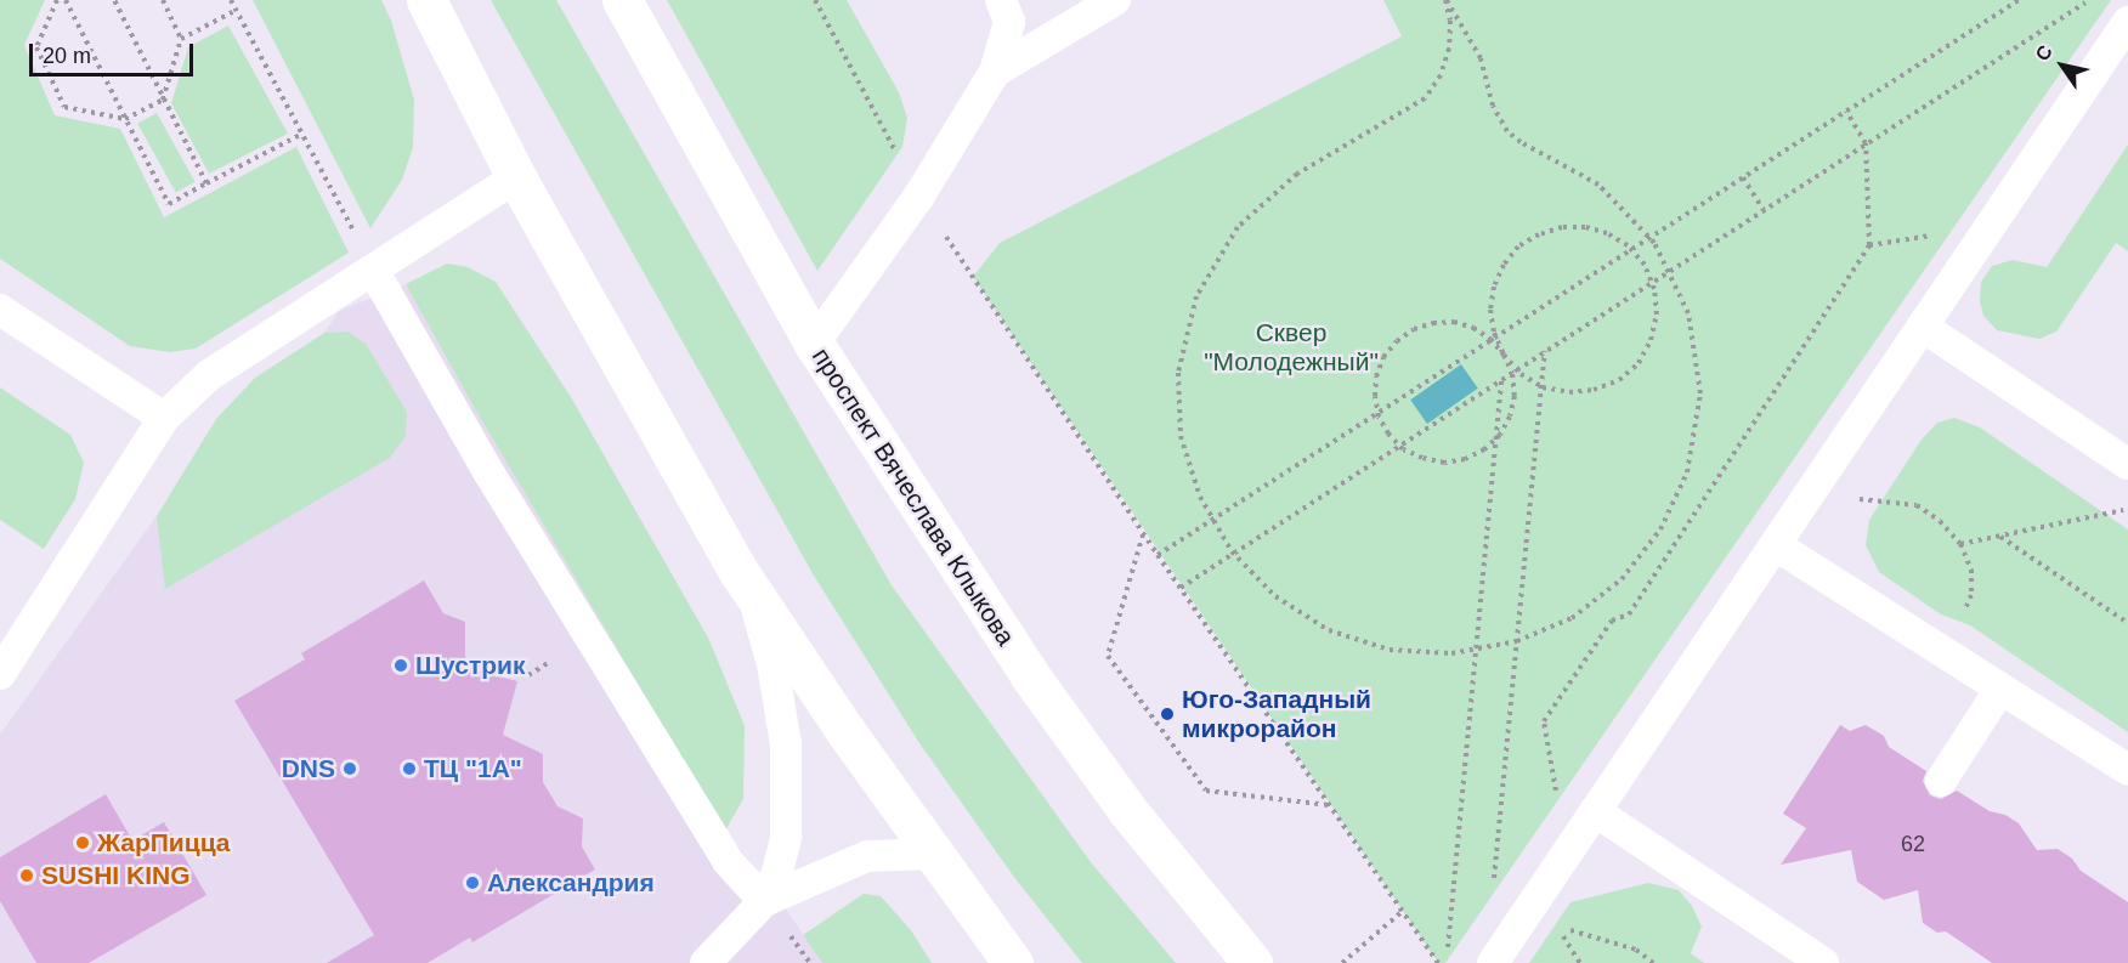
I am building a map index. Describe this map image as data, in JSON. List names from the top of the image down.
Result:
{
  "streets": {
    "main road": ["проспект Вячеслава Клыкова"]
  },
  "parks": ["Сквер \"Молодежный\""],
  "places": [
    "Шустрик",
    "Юго-Западный микрорайон",
    "DNS",
    "ТЦ \"1А\"",
    "ЖарПицца",
    "SUSHI KING",
    "Александрия"
  ],
  "house_numbers": ["62"],
  "scale_bar": "20 m",
  "north": "top left"
}
